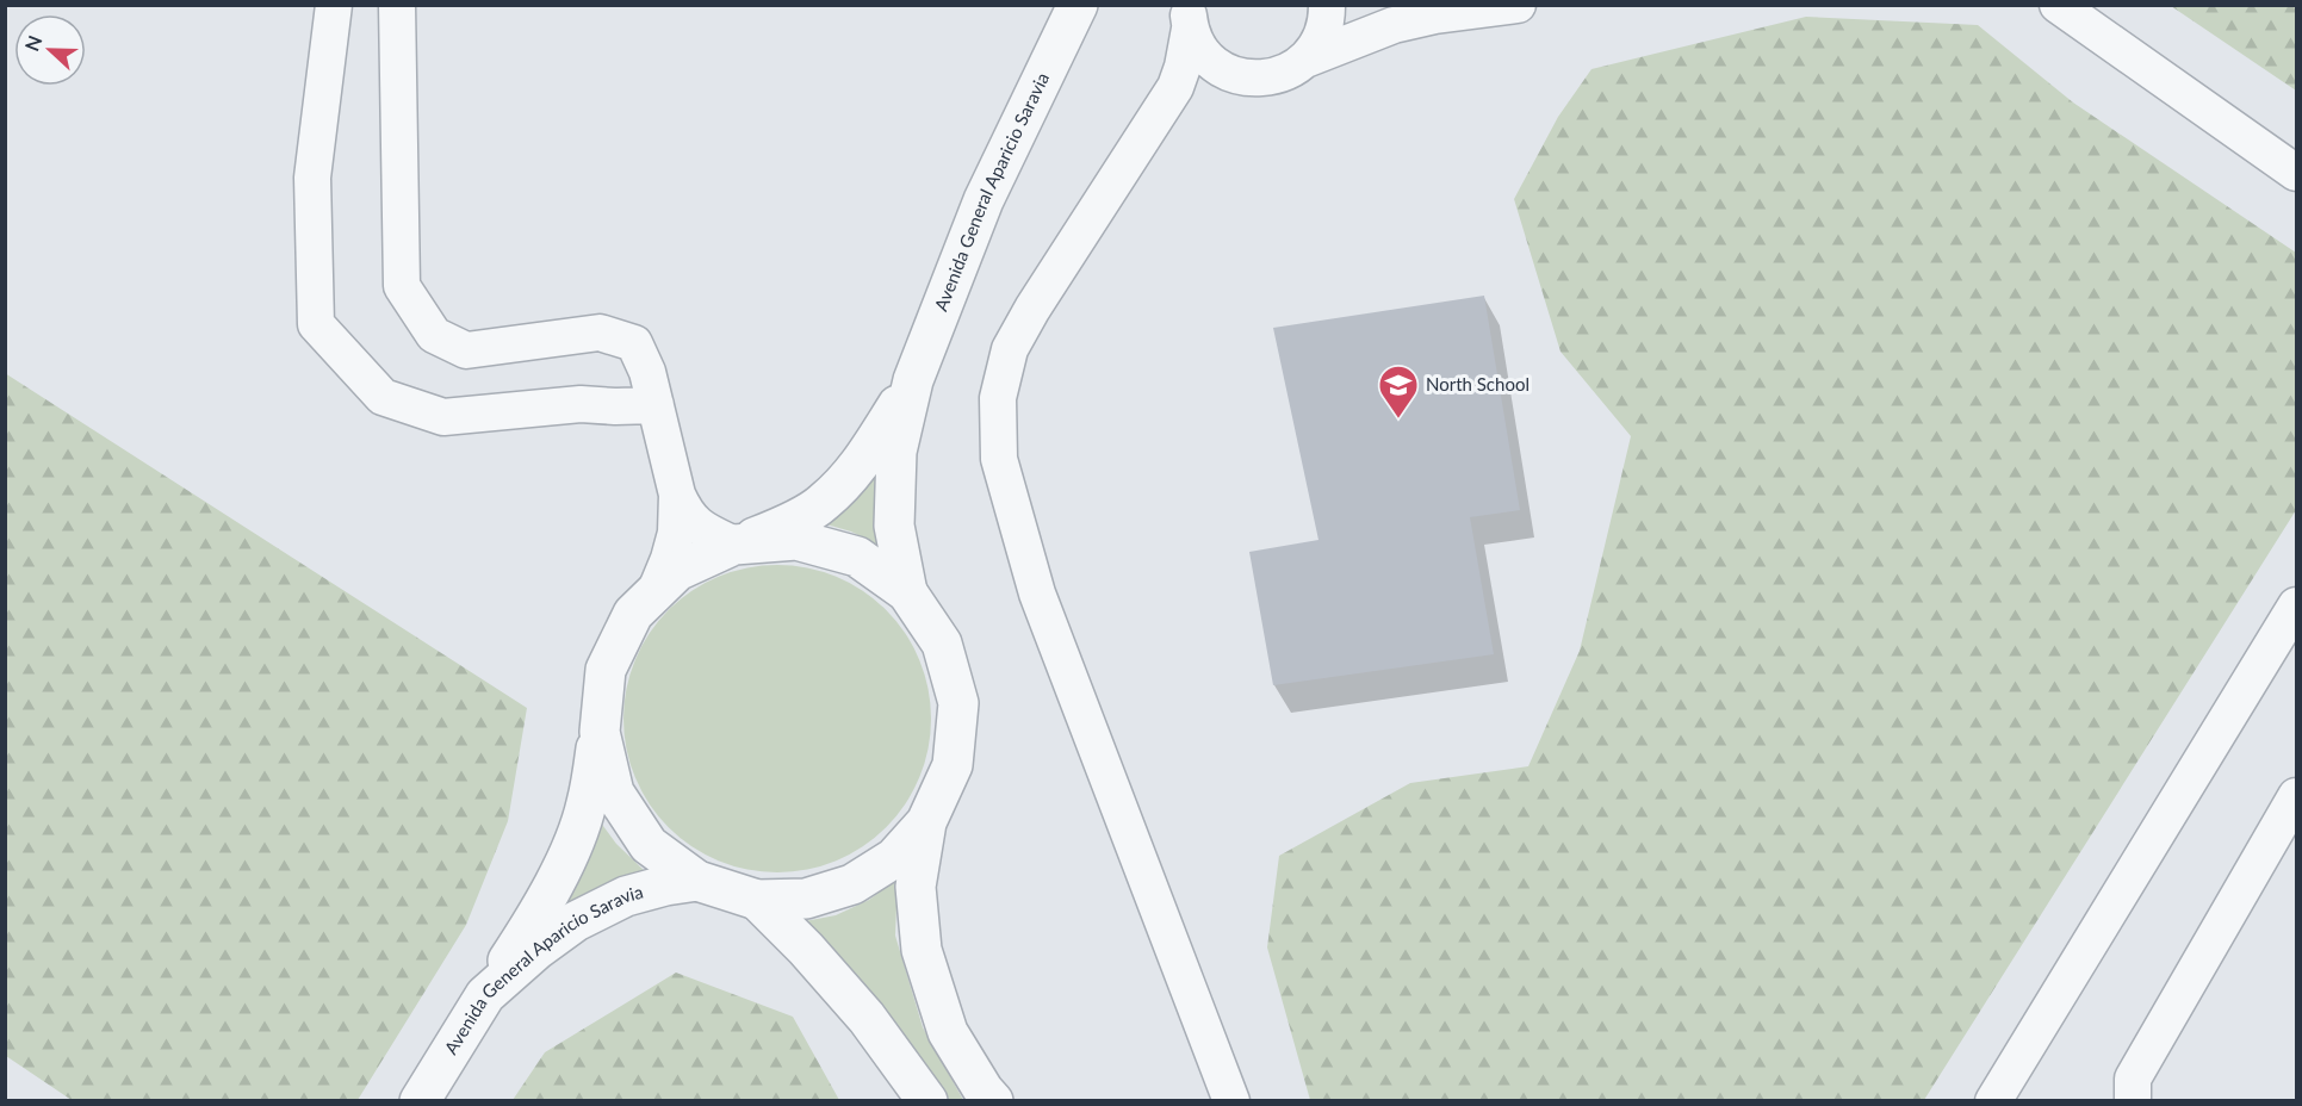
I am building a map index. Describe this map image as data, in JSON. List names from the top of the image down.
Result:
{
  "streets": {
    "street": ["Avenida General Aparicio Saravia"]
  },
  "places": {
    "school or university": ["North School"]
  },
  "north": "left"
}
